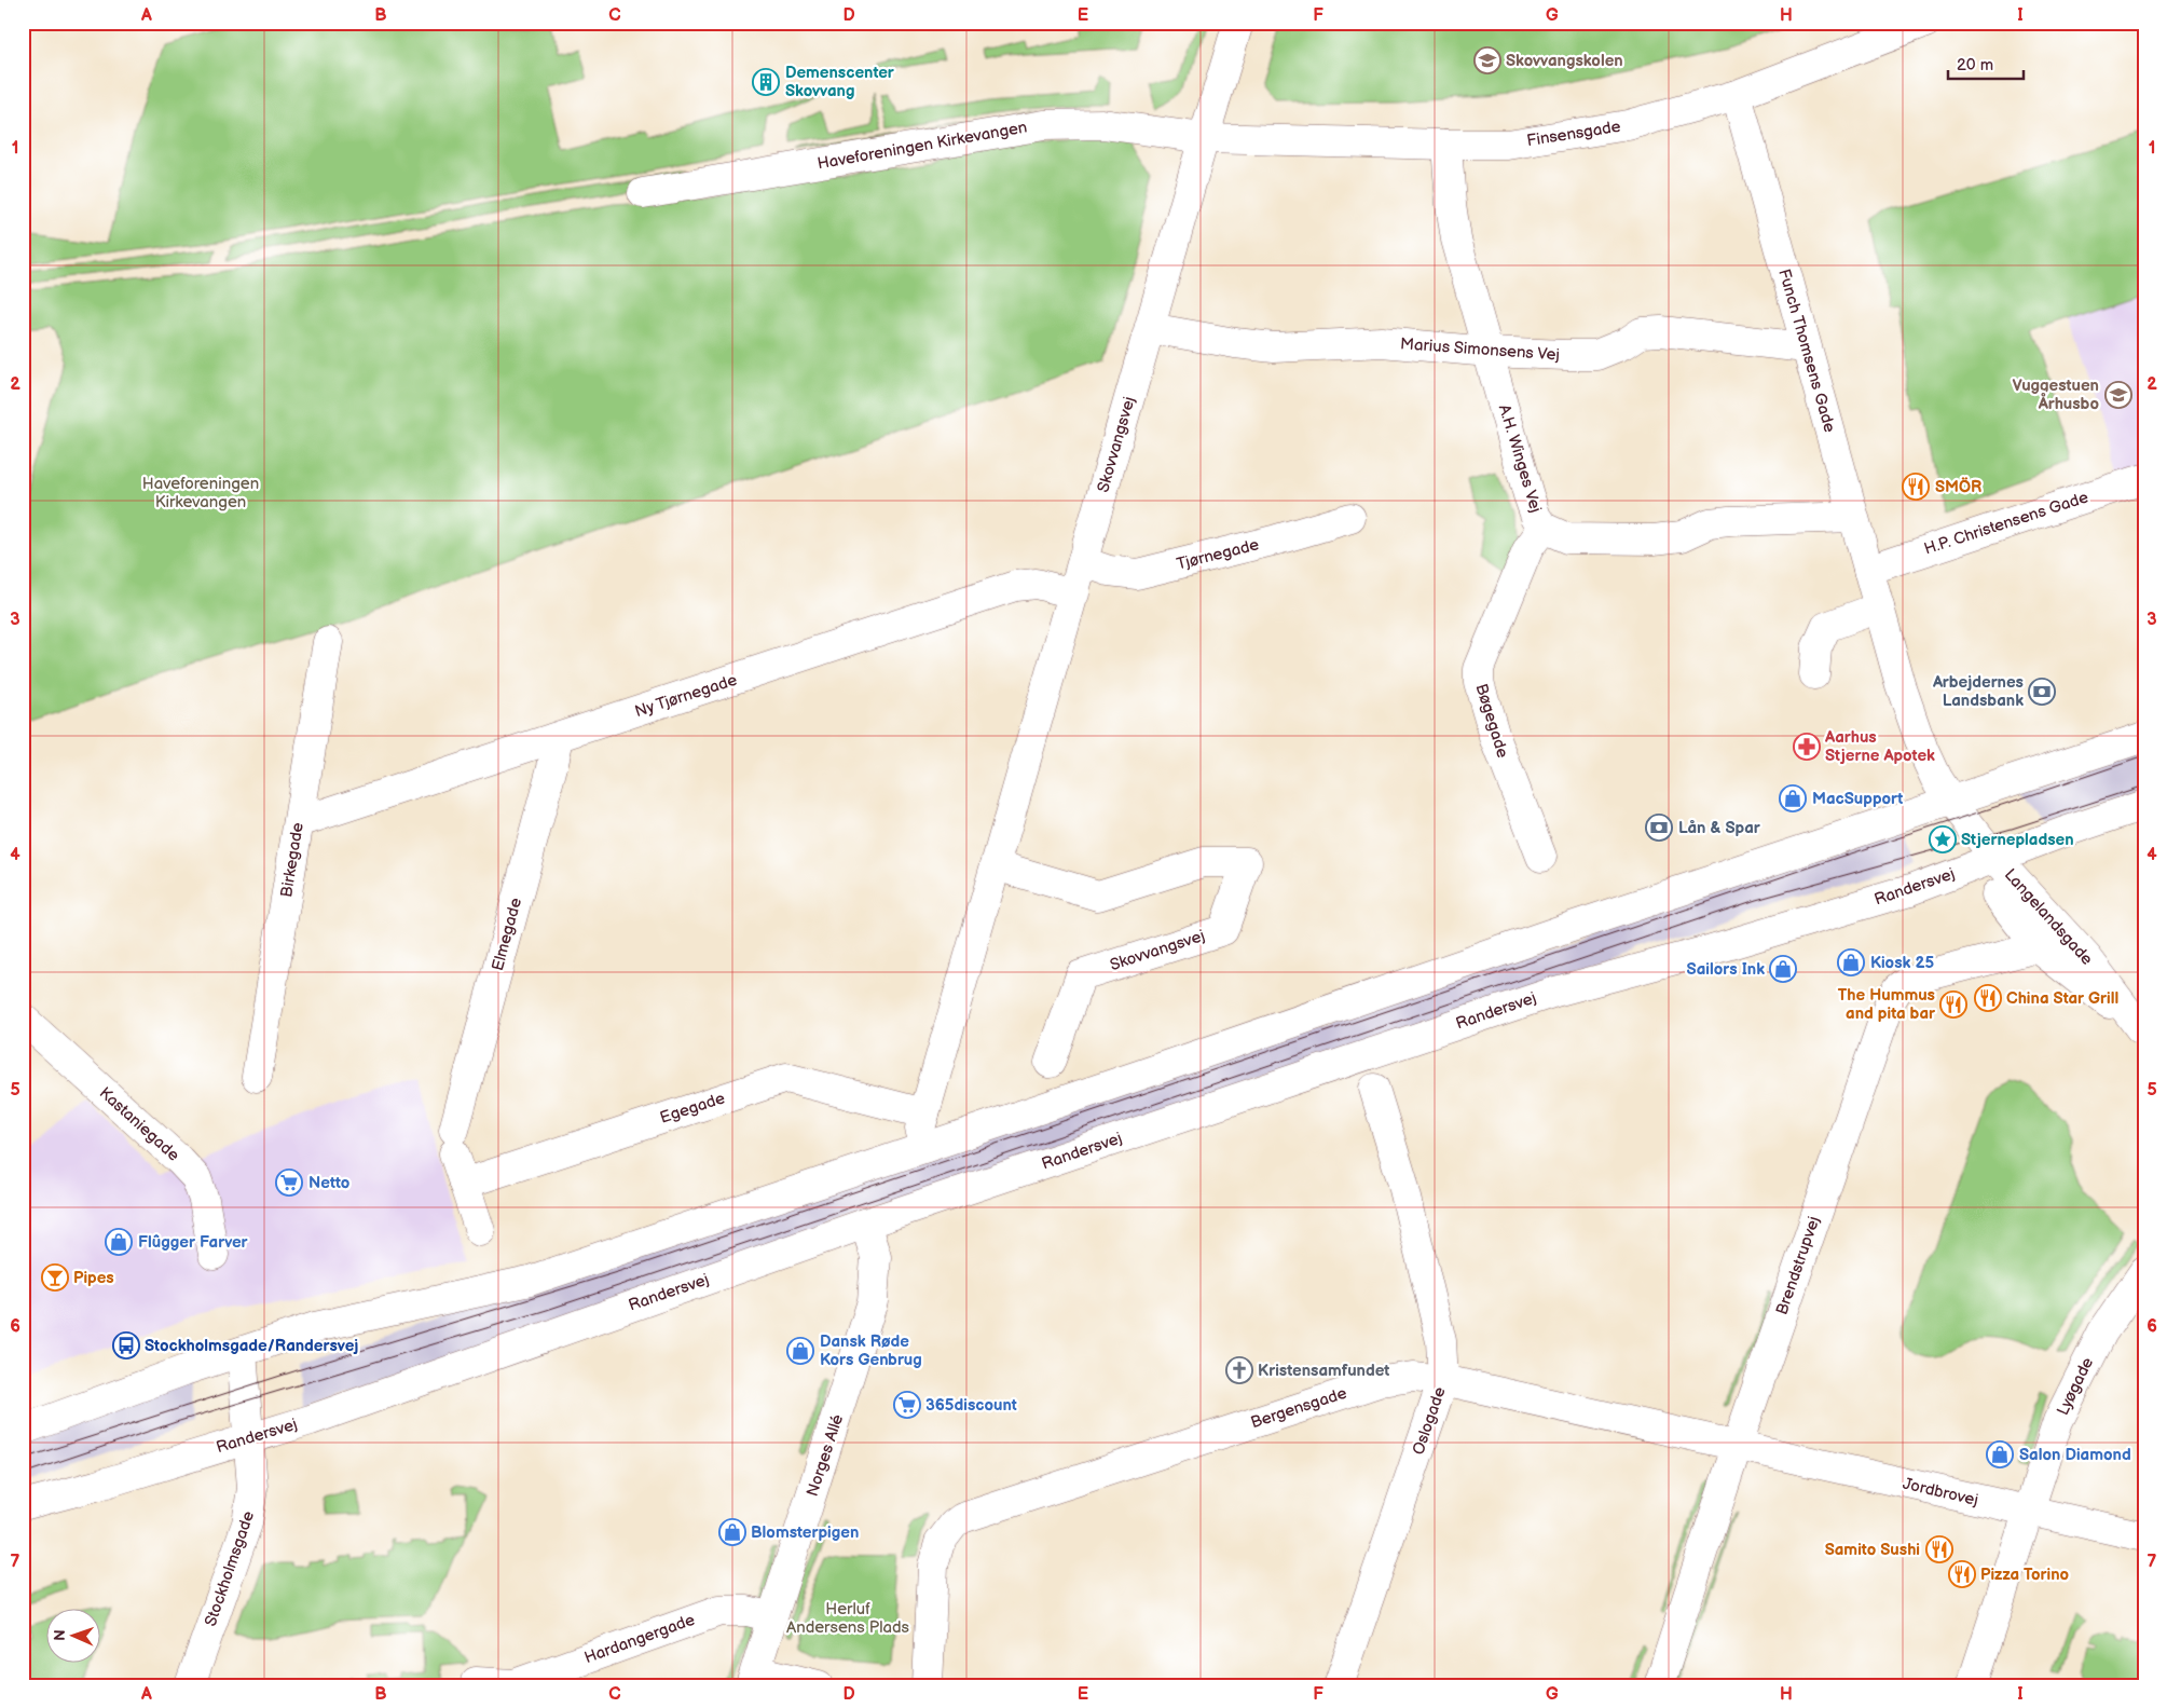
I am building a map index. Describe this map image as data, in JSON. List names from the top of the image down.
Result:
{
  "streets": {
    "street": [
      "Finsensgade",
      "Haveforeningen Kirkevangen",
      "Marius Simonsens Vej",
      "Funch Thomsens Gade",
      "Skovvangsvej",
      "A.H. Winges Vej",
      "H.P. Christensens Gade",
      "Tjørnegade",
      "Ny Tjørnegade",
      "Bøgegade",
      "Birkegade",
      "Randersvej",
      "Langelandsgade",
      "Elmegade",
      "Egegade",
      "Kastaniegade",
      "Brendstrupvej",
      "Lyøgade",
      "Bergensgade",
      "Oslogade",
      "Norges Allé",
      "Jordbrovej",
      "Stockholmsgade",
      "Hardangergade"
    ]
  },
  "crossings": [
    ["Finsensgade", "Haveforeningen Kirkevangen"],
    ["Finsensgade", "Funch Thomsens Gade"],
    ["Finsensgade", "Skovvangsvej"],
    ["Finsensgade", "A.H. Winges Vej"],
    ["Haveforeningen Kirkevangen", "Skovvangsvej"],
    ["Marius Simonsens Vej", "Funch Thomsens Gade"],
    ["Marius Simonsens Vej", "Skovvangsvej"],
    ["Marius Simonsens Vej", "A.H. Winges Vej"],
    ["Funch Thomsens Gade", "A.H. Winges Vej"],
    ["Funch Thomsens Gade", "H.P. Christensens Gade"],
    ["Funch Thomsens Gade", "Randersvej"],
    ["Funch Thomsens Gade", "Langelandsgade"],
    ["Skovvangsvej", "Tjørnegade"],
    ["Skovvangsvej", "Ny Tjørnegade"],
    ["Skovvangsvej", "Egegade"],
    ["A.H. Winges Vej", "Bøgegade"],
    ["Ny Tjørnegade", "Birkegade"],
    ["Ny Tjørnegade", "Elmegade"],
    ["Randersvej", "Langelandsgade"],
    ["Randersvej", "Norges Allé"],
    ["Randersvej", "Stockholmsgade"],
    ["Langelandsgade", "Brendstrupvej"],
    ["Elmegade", "Egegade"],
    ["Brendstrupvej", "Bergensgade"],
    ["Brendstrupvej", "Jordbrovej"],
    ["Lyøgade", "Jordbrovej"],
    ["Bergensgade", "Oslogade"],
    ["Bergensgade", "Jordbrovej"],
    ["Norges Allé", "Hardangergade"]
  ],
  "parks": ["Haveforeningen Kirkevangen", "Herluf Andersens Plads"],
  "places": {
    "school or university": ["Skovvangskolen", "Vuggestuen Århusbo"],
    "building": ["Demenscenter Skovvang"],
    "restaurant": [
      "SMÖR",
      "China Star Grill",
      "The Hummus and pita bar",
      "Samito Sushi",
      "Pizza Torino"
    ],
    "bank": ["Arbejdernes Landsbank", "Lån & Spar"],
    "pharmacy": ["Aarhus Stjerne Apotek"],
    "shop": [
      "MacSupport",
      "Kiosk 25",
      "Sailors Ink",
      "Flûgger Farver",
      "Dansk Røde Kors Genbrug",
      "Salon Diamond",
      "Blomsterpigen"
    ],
    "place": ["Stjernepladsen"],
    "supermarket": ["Netto", "365discount"],
    "bar": ["Pipes"],
    "bus stop": ["Stockholmsgade/Randersvej"],
    "church": ["Kristensamfundet"]
  },
  "scale_bar": "20 m",
  "north": "left",
  "grid": {
    "columns": [
      "A",
      "B",
      "C",
      "D",
      "E",
      "F",
      "G",
      "H",
      "I"
    ],
    "rows": [
      "1",
      "2",
      "3",
      "4",
      "5",
      "6",
      "7"
    ]
  }
}
